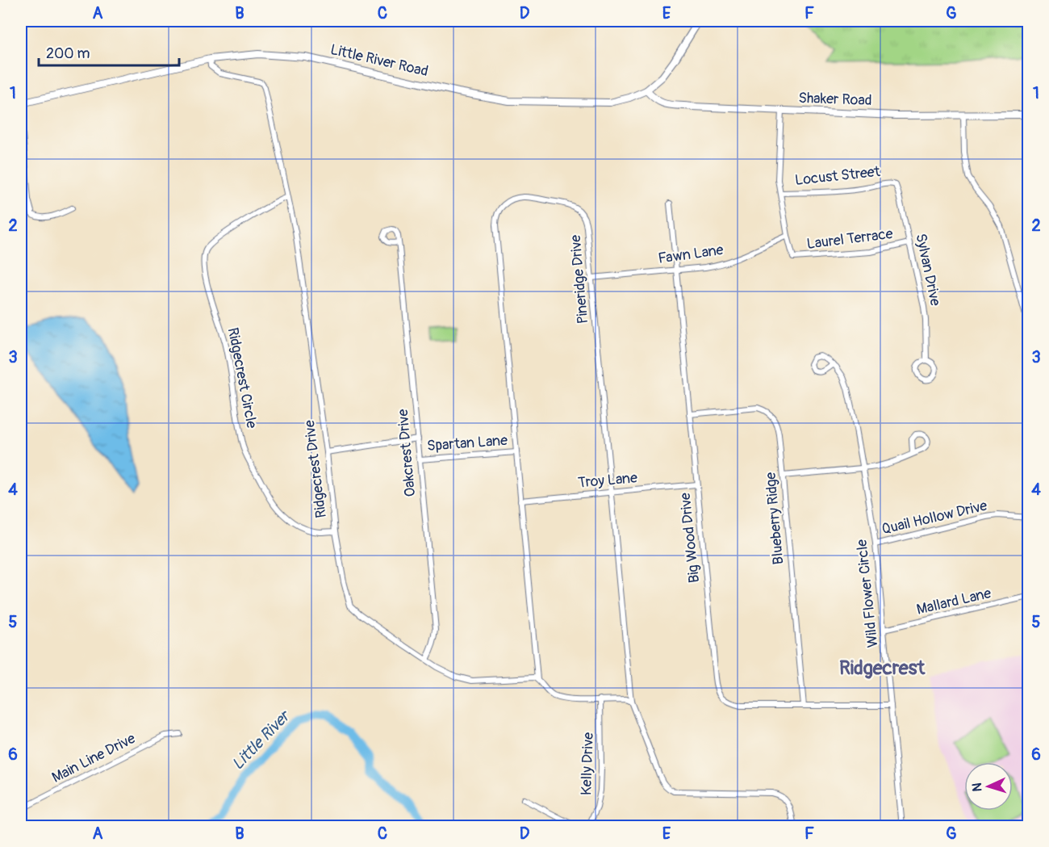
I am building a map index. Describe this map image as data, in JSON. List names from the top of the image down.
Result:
{
  "streets": {
    "main road": ["Little River Road", "Shaker Road"],
    "street": [
      "Locust Street",
      "Laurel Terrace",
      "Fawn Lane",
      "Sylvan Drive",
      "Pineridge Drive",
      "Ridgecrest Circle",
      "Spartan Lane",
      "Oakcrest Drive",
      "Ridgecrest Drive",
      "Troy Lane",
      "Quail Hollow Drive",
      "Blueberry Ridge",
      "Big Wood Drive",
      "Wild Flower Circle",
      "Mallard Lane",
      "Main Line Drive",
      "Kelly Drive"
    ]
  },
  "crossings": [
    ["Little River Road", "Shaker Road"],
    ["Little River Road", "Ridgecrest Drive"],
    ["Locust Street", "Sylvan Drive"],
    ["Laurel Terrace", "Fawn Lane"],
    ["Laurel Terrace", "Sylvan Drive"],
    ["Fawn Lane", "Pineridge Drive"],
    ["Fawn Lane", "Big Wood Drive"],
    ["Pineridge Drive", "Spartan Lane"],
    ["Pineridge Drive", "Ridgecrest Drive"],
    ["Pineridge Drive", "Troy Lane"],
    ["Ridgecrest Circle", "Ridgecrest Drive"],
    ["Spartan Lane", "Oakcrest Drive"],
    ["Oakcrest Drive", "Ridgecrest Drive"],
    ["Troy Lane", "Big Wood Drive"],
    ["Quail Hollow Drive", "Wild Flower Circle"],
    ["Blueberry Ridge", "Big Wood Drive"],
    ["Big Wood Drive", "Wild Flower Circle"],
    ["Wild Flower Circle", "Mallard Lane"]
  ],
  "districts": ["Ridgecrest"],
  "water": ["Little River"],
  "scale_bar": "200 m",
  "north": "left",
  "grid": {
    "columns": [
      "A",
      "B",
      "C",
      "D",
      "E",
      "F",
      "G"
    ],
    "rows": [
      "1",
      "2",
      "3",
      "4",
      "5",
      "6"
    ]
  }
}
